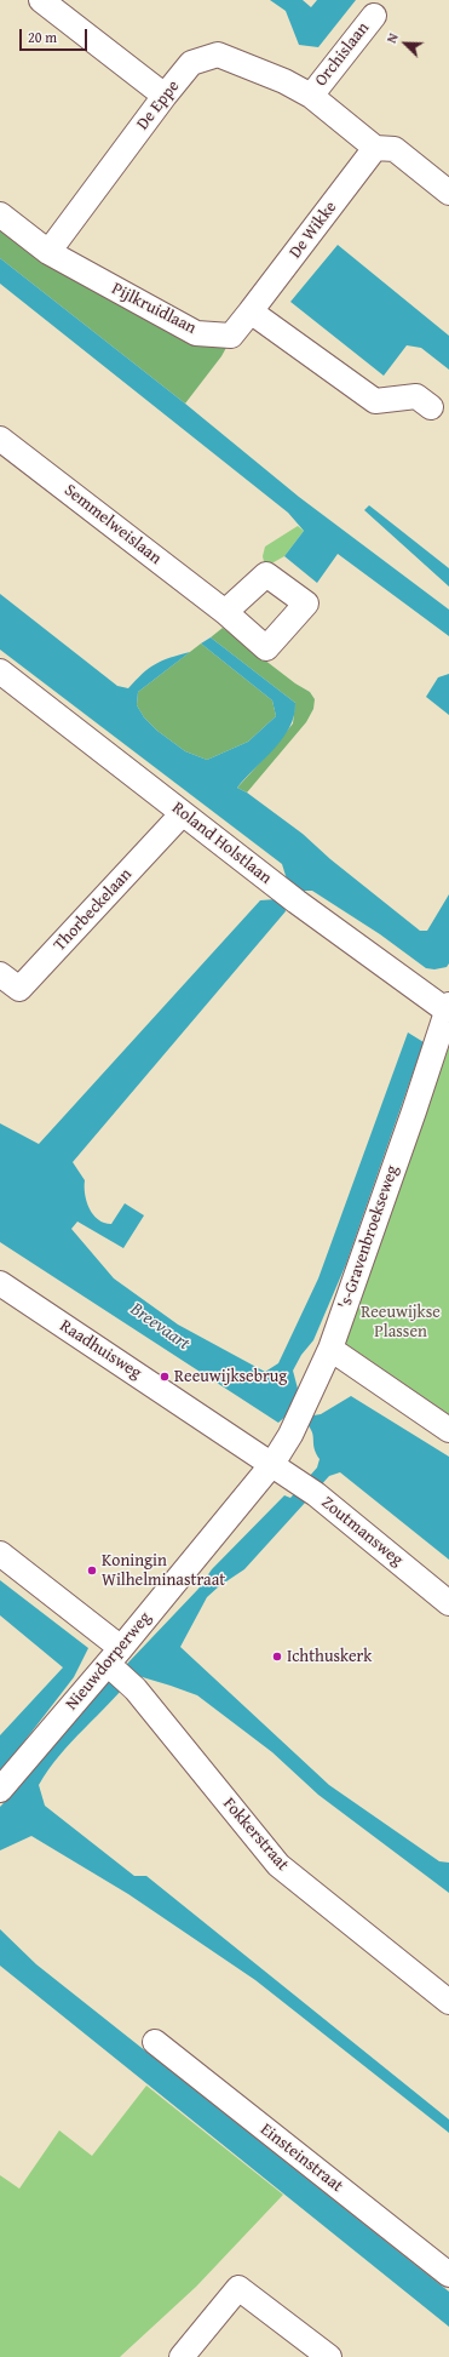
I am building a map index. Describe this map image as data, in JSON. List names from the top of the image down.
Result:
{
  "streets": {
    "street": [
      "Orchislaan",
      "De Eppe",
      "De Wikke",
      "Pijlkruidlaan",
      "Semmelweislaan",
      "Roland Holstlaan",
      "Thorbeckelaan",
      "'s-Gravenbroekseweg",
      "Raadhuisweg",
      "Zoutmansweg",
      "Nieuwdorperweg",
      "Fokkerstraat",
      "Einsteinstraat"
    ]
  },
  "crossings": [
    ["Orchislaan", "De Eppe"],
    ["Orchislaan", "De Wikke"],
    ["De Eppe", "Pijlkruidlaan"],
    ["De Wikke", "Pijlkruidlaan"],
    ["Roland Holstlaan", "Thorbeckelaan"],
    ["Roland Holstlaan", "'s-Gravenbroekseweg"],
    ["'s-Gravenbroekseweg", "Raadhuisweg"],
    ["'s-Gravenbroekseweg", "Zoutmansweg"],
    ["'s-Gravenbroekseweg", "Nieuwdorperweg"],
    ["Raadhuisweg", "Zoutmansweg"],
    ["Raadhuisweg", "Nieuwdorperweg"],
    ["Zoutmansweg", "Nieuwdorperweg"],
    ["Nieuwdorperweg", "Fokkerstraat"]
  ],
  "water": ["Breevaart"],
  "parks": ["Reeuwijkse Plassen"],
  "places": ["Reeuwijksebrug", "Koningin Wilhelminastraat", "Ichthuskerk"],
  "scale_bar": "20 m",
  "north": "top left"
}
